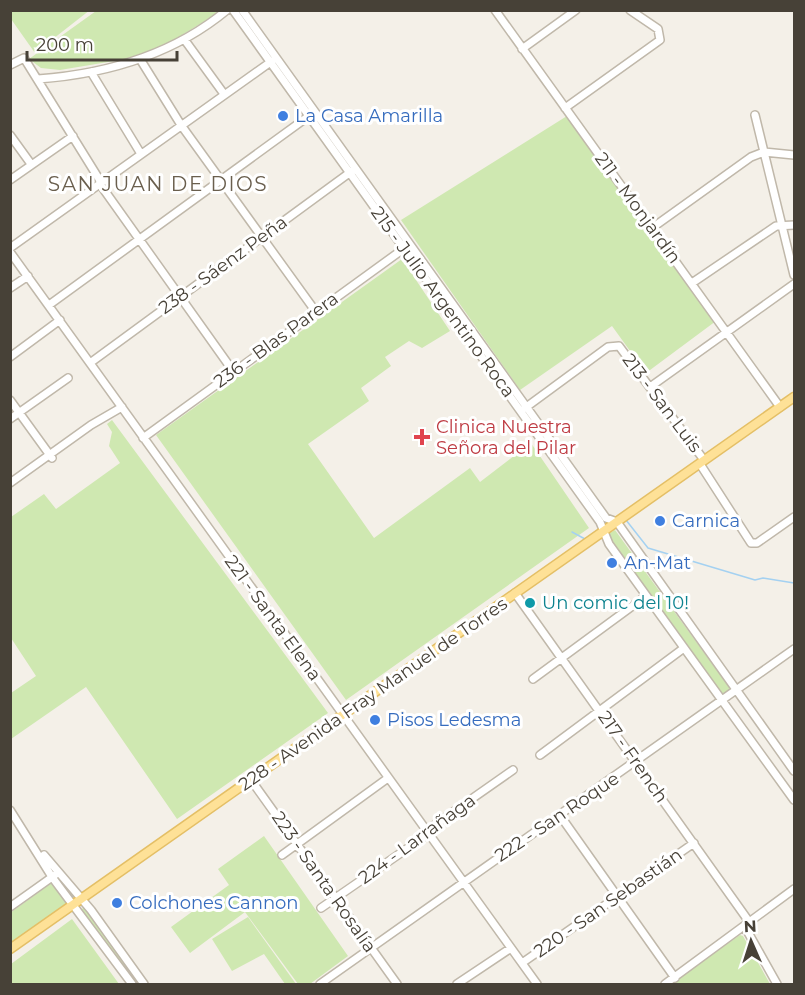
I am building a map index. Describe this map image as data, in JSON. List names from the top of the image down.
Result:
{
  "streets": {
    "main road": ["228 - Avenida Fray Manuel de Torres"],
    "street": [
      "211 - Monjardín",
      "238 - Sáenz Peña",
      "215 - Julio Argentino Roca",
      "236 - Blas Parera",
      "213 - San Luis",
      "221 - Santa Elena",
      "217 - French",
      "222 - San Roque",
      "224 - Larrañaga",
      "223 - Santa Rosalía",
      "220 - San Sebastián"
    ]
  },
  "crossings": [
    ["211 - Monjardín", "228 - Avenida Fray Manuel de Torres"],
    ["238 - Sáenz Peña", "215 - Julio Argentino Roca"],
    ["238 - Sáenz Peña", "221 - Santa Elena"],
    ["215 - Julio Argentino Roca", "236 - Blas Parera"],
    ["215 - Julio Argentino Roca", "213 - San Luis"],
    ["215 - Julio Argentino Roca", "228 - Avenida Fray Manuel de Torres"],
    ["215 - Julio Argentino Roca", "222 - San Roque"],
    ["236 - Blas Parera", "221 - Santa Elena"],
    ["213 - San Luis", "228 - Avenida Fray Manuel de Torres"],
    ["221 - Santa Elena", "228 - Avenida Fray Manuel de Torres"],
    ["221 - Santa Elena", "222 - San Roque"],
    ["221 - Santa Elena", "224 - Larrañaga"],
    ["221 - Santa Elena", "220 - San Sebastián"],
    ["228 - Avenida Fray Manuel de Torres", "217 - French"],
    ["228 - Avenida Fray Manuel de Torres", "223 - Santa Rosalía"],
    ["217 - French", "222 - San Roque"],
    ["217 - French", "220 - San Sebastián"],
    ["222 - San Roque", "223 - Santa Rosalía"],
    ["224 - Larrañaga", "223 - Santa Rosalía"]
  ],
  "districts": ["SAN JUAN DE DIOS"],
  "places": {
    "other": [
      "La Casa Amarilla",
      "Carnica",
      "An-Mat",
      "Un comic del 10!",
      "Pisos Ledesma",
      "Colchones Cannon"
    ],
    "health": ["Clinica Nuestra Señora del Pilar"]
  },
  "scale_bar": "200 m",
  "north": "top"
}
